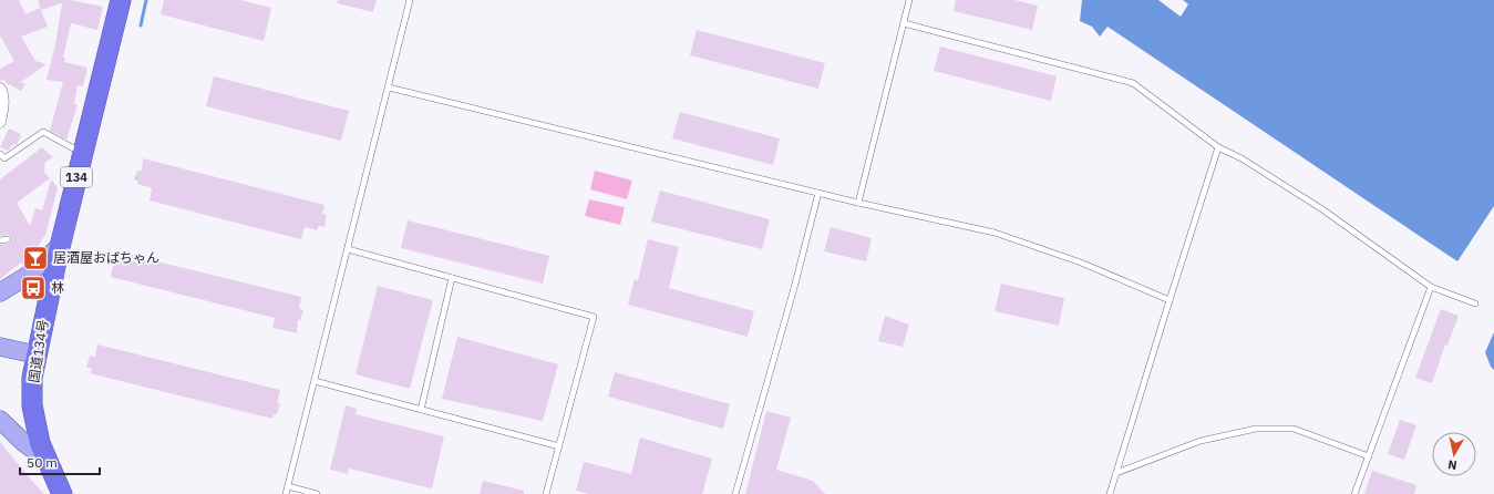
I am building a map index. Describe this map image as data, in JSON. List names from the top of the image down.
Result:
{
  "streets": {
    "highway": ["134", "国道134号"]
  },
  "places": {
    "bar": ["居酒屋おばちゃん"],
    "bus stop": ["林"]
  },
  "scale_bar": "50 m",
  "north": "bottom"
}
